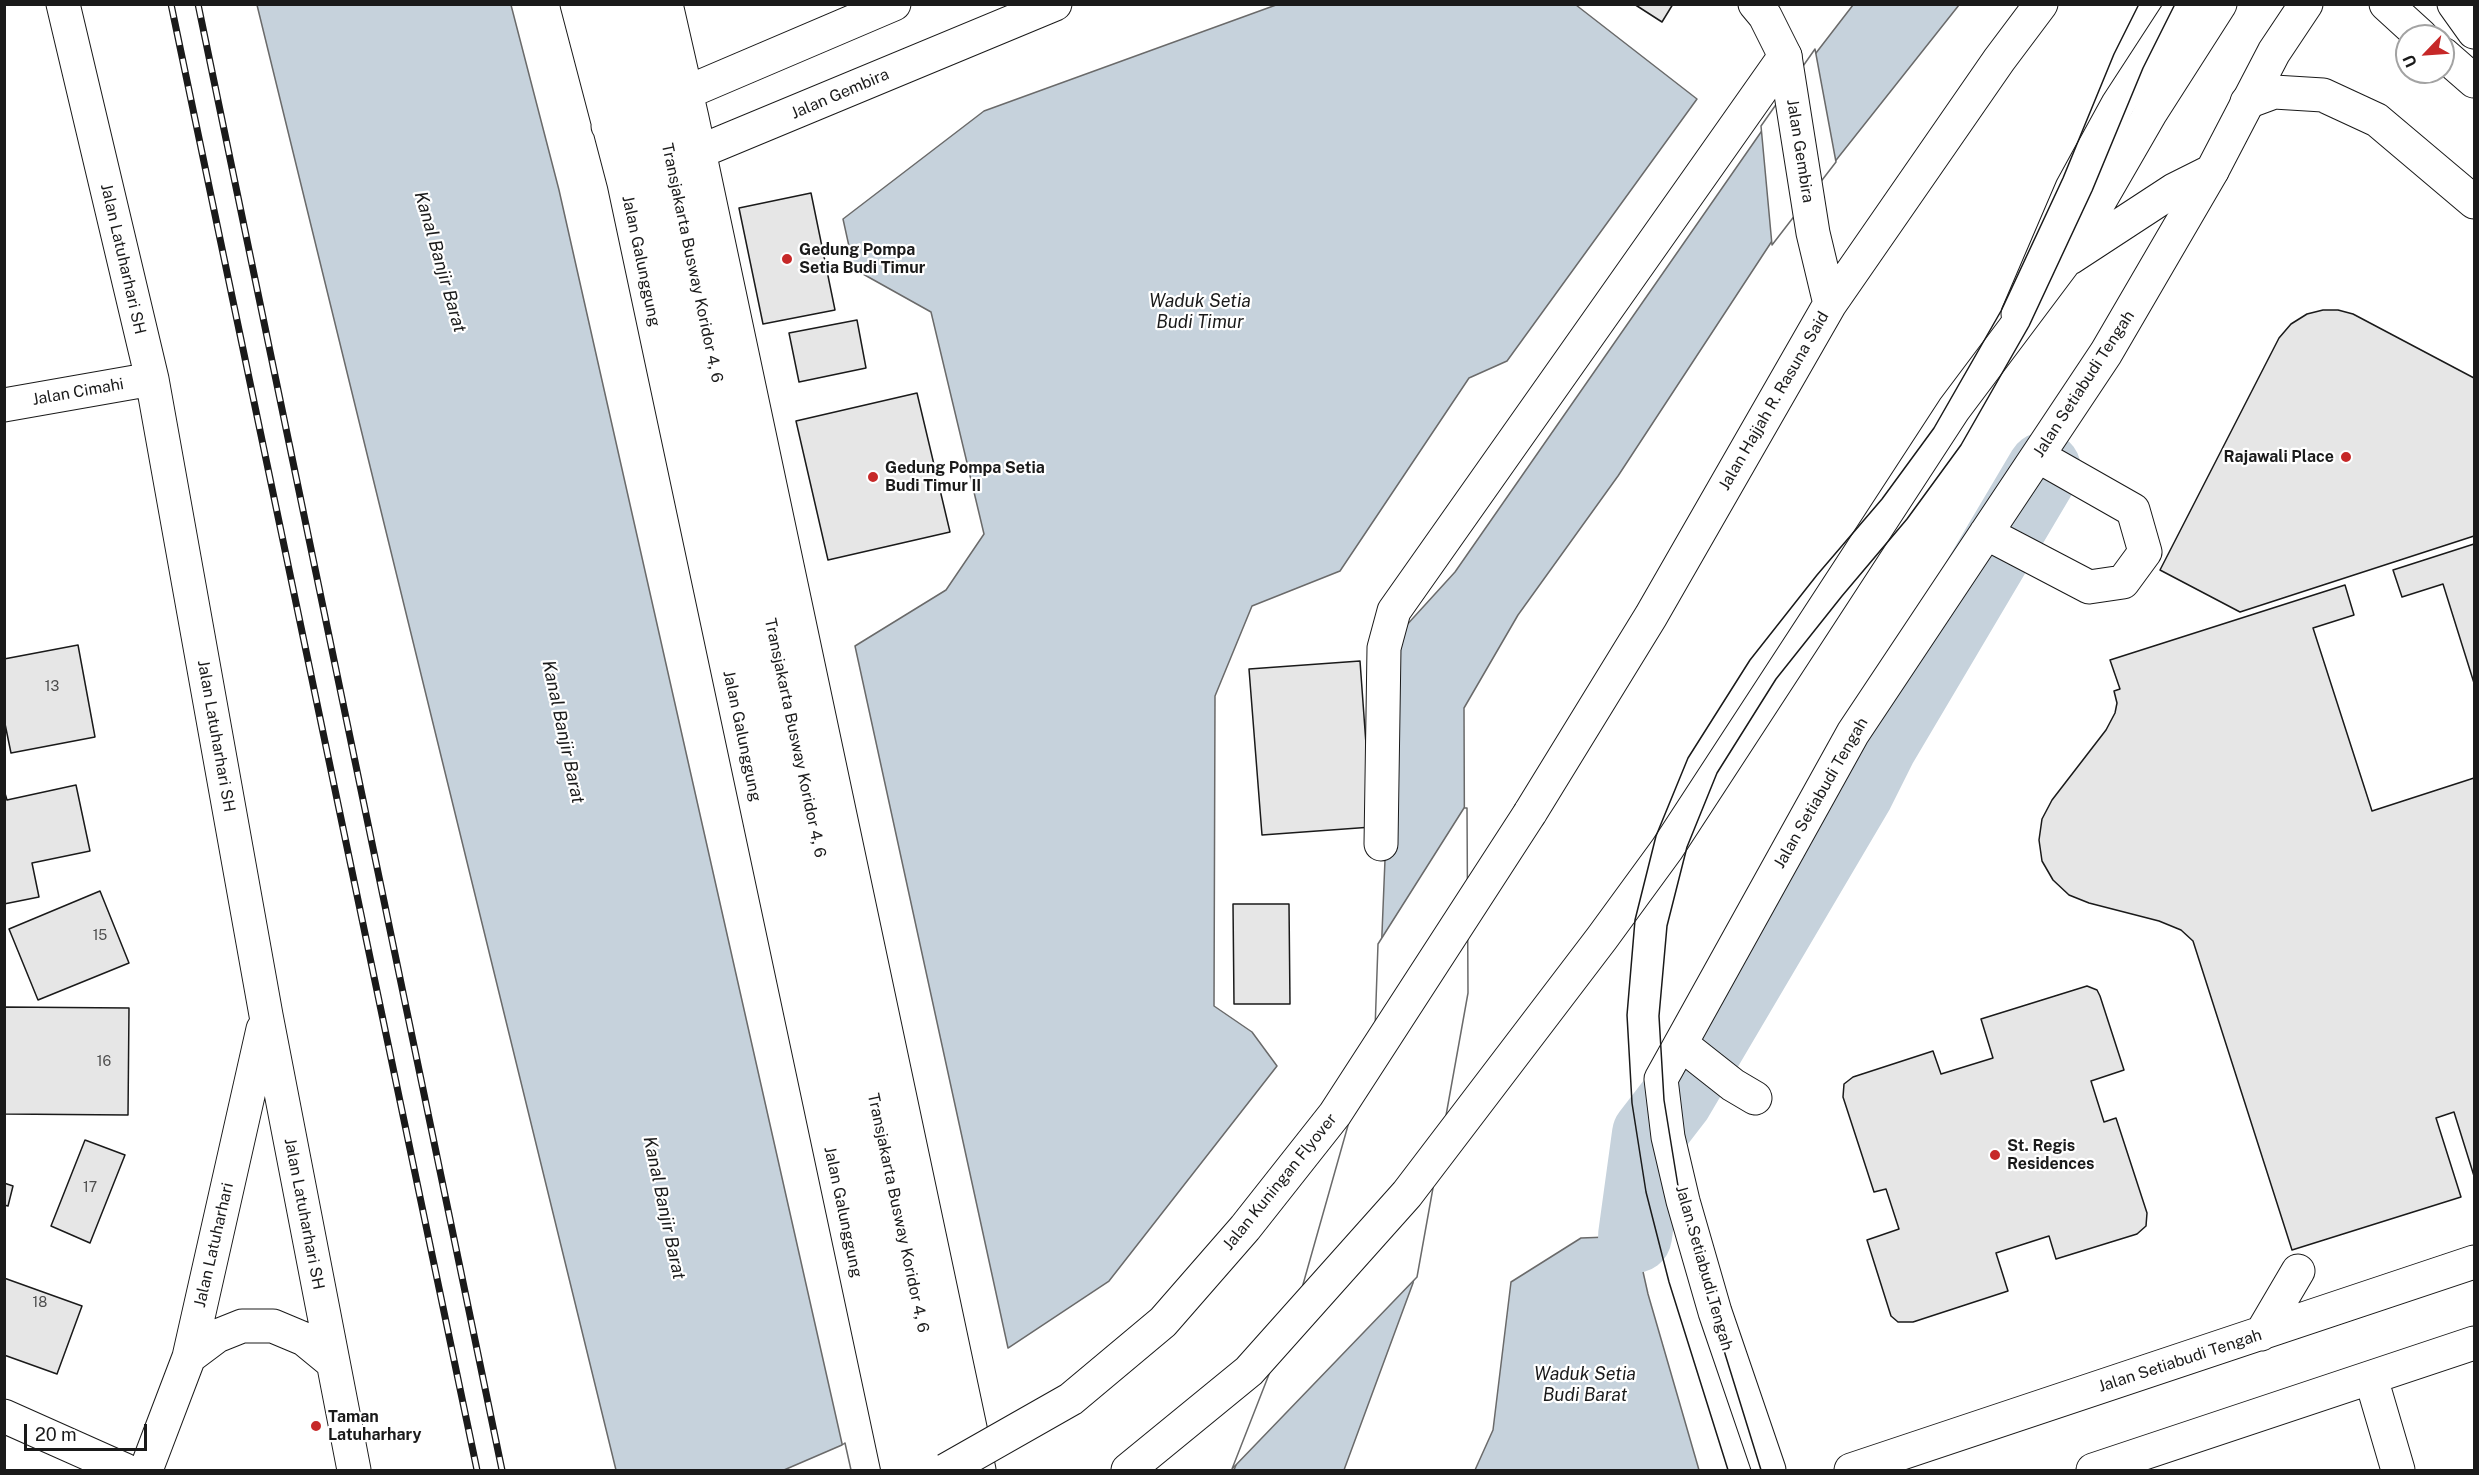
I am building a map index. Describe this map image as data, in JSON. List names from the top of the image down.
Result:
{
  "streets": {
    "main road": [
      "Jalan Gembira",
      "Jalan Latuharhari SH",
      "Jalan Galunggung",
      "Transjakarta Busway Koridor 4, 6",
      "Jalan Setiabudi Tengah",
      "Jalan Cimahi",
      "Jalan Hajjah R. Rasuna Said",
      "Jalan Kuningan Flyover",
      "Jalan Latuharhari"
    ]
  },
  "crossings": [
    ["Jalan Gembira", "Jalan Galunggung"],
    ["Jalan Gembira", "Transjakarta Busway Koridor 4, 6"],
    ["Jalan Gembira", "Jalan Hajjah R. Rasuna Said"],
    ["Jalan Latuharhari SH", "Jalan Cimahi"],
    ["Jalan Latuharhari SH", "Jalan Latuharhari"],
    ["Jalan Galunggung", "Transjakarta Busway Koridor 4, 6"],
    ["Jalan Hajjah R. Rasuna Said", "Jalan Kuningan Flyover"]
  ],
  "water": ["Kanal Banjir Barat", "Waduk Setia Budi Timur", "Waduk Setia Budi Barat"],
  "places": [
    "Gedung Pompa Setia Budi Timur",
    "Rajawali Place",
    "Gedung Pompa Setia Budi Timur II",
    "St. Regis Residences",
    "Taman Latuharhary"
  ],
  "house_numbers": [
    "13",
    "15",
    "16",
    "17",
    "18"
  ],
  "scale_bar": "20 m",
  "north": "bottom left"
}
